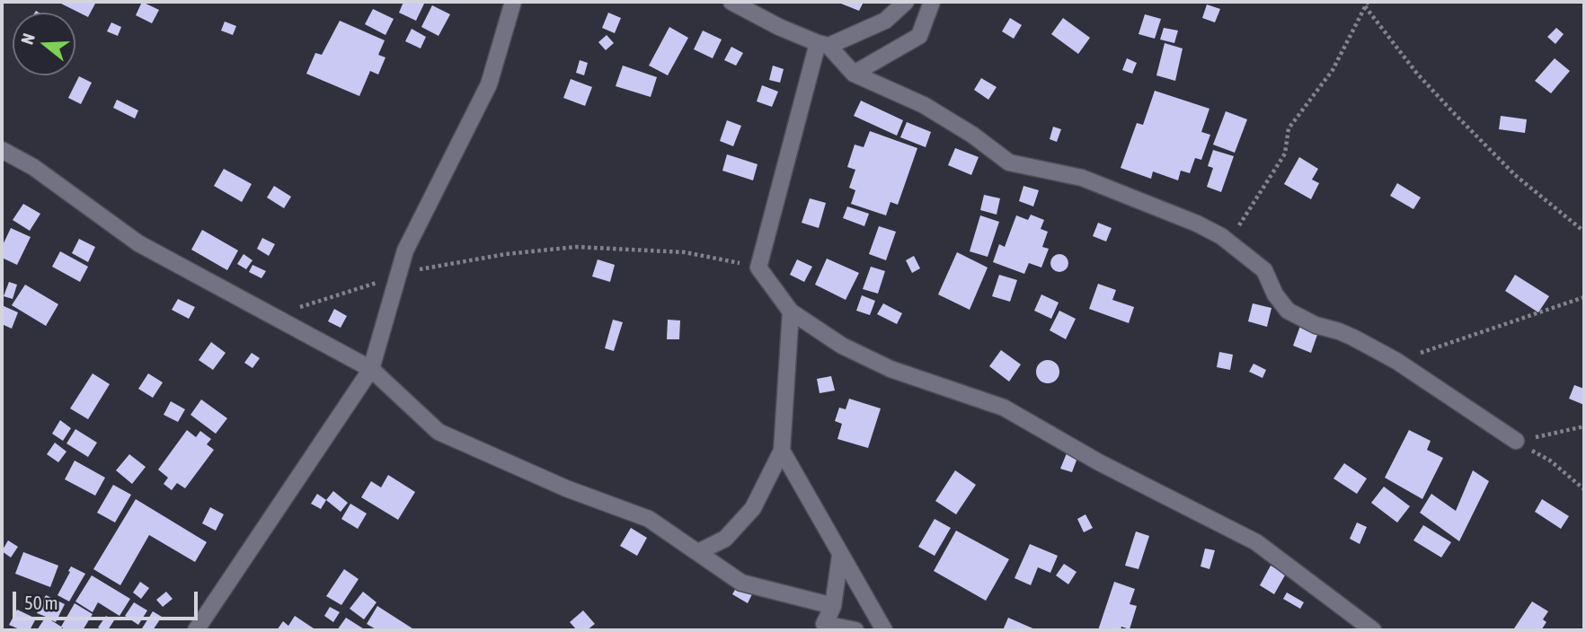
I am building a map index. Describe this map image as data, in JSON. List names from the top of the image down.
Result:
{
  "scale_bar": "50 m",
  "north": "left"
}
